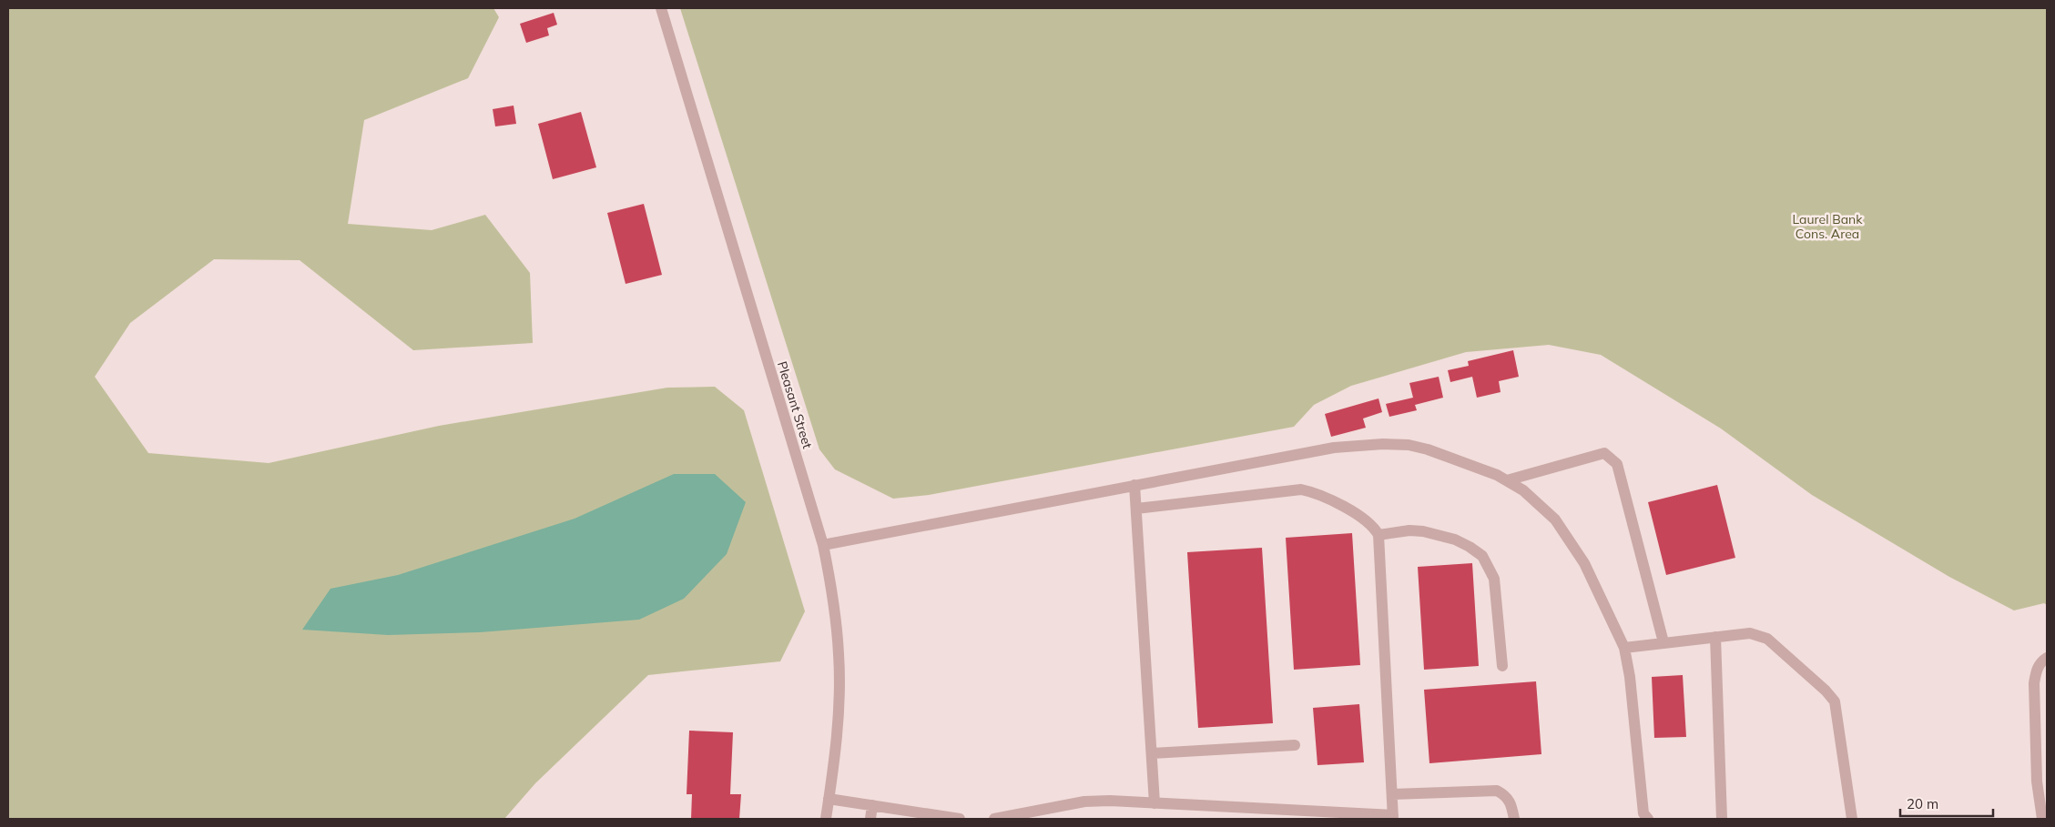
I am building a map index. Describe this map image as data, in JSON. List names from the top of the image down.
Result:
{
  "streets": {
    "street": ["Pleasant Street"]
  },
  "parks": ["Laurel Bank Cons. Area"],
  "scale_bar": "20 m"
}
